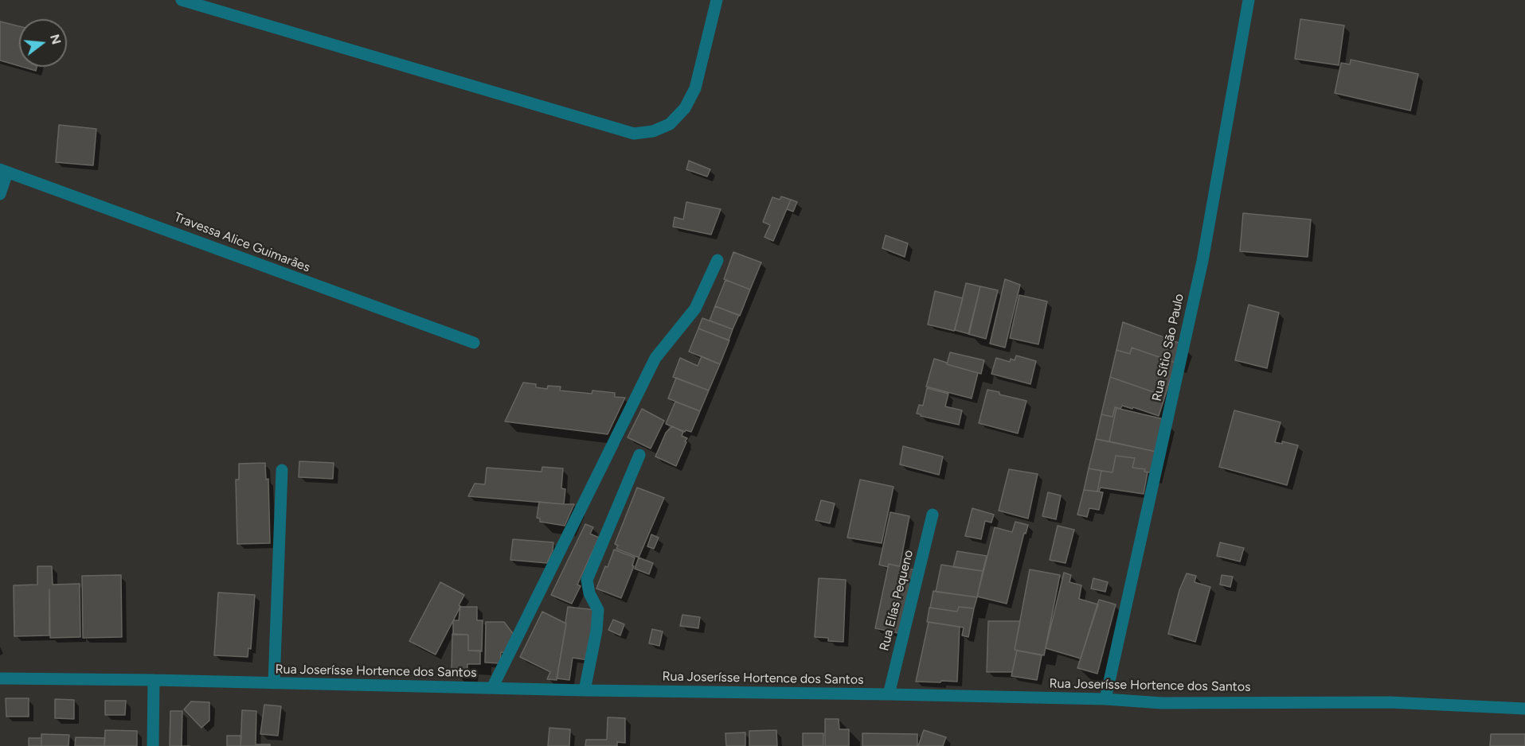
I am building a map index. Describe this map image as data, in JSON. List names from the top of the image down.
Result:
{
  "streets": {
    "street": [
      "Travessa Alice Guimarães",
      "Rua Sítio São Paulo",
      "Rua Elías Pequeno",
      "Rua Joserísse Hortence dos Santos"
    ]
  },
  "crossings": [
    ["Rua Sítio São Paulo", "Rua Joserísse Hortence dos Santos"],
    ["Rua Elías Pequeno", "Rua Joserísse Hortence dos Santos"]
  ],
  "north": "right"
}
